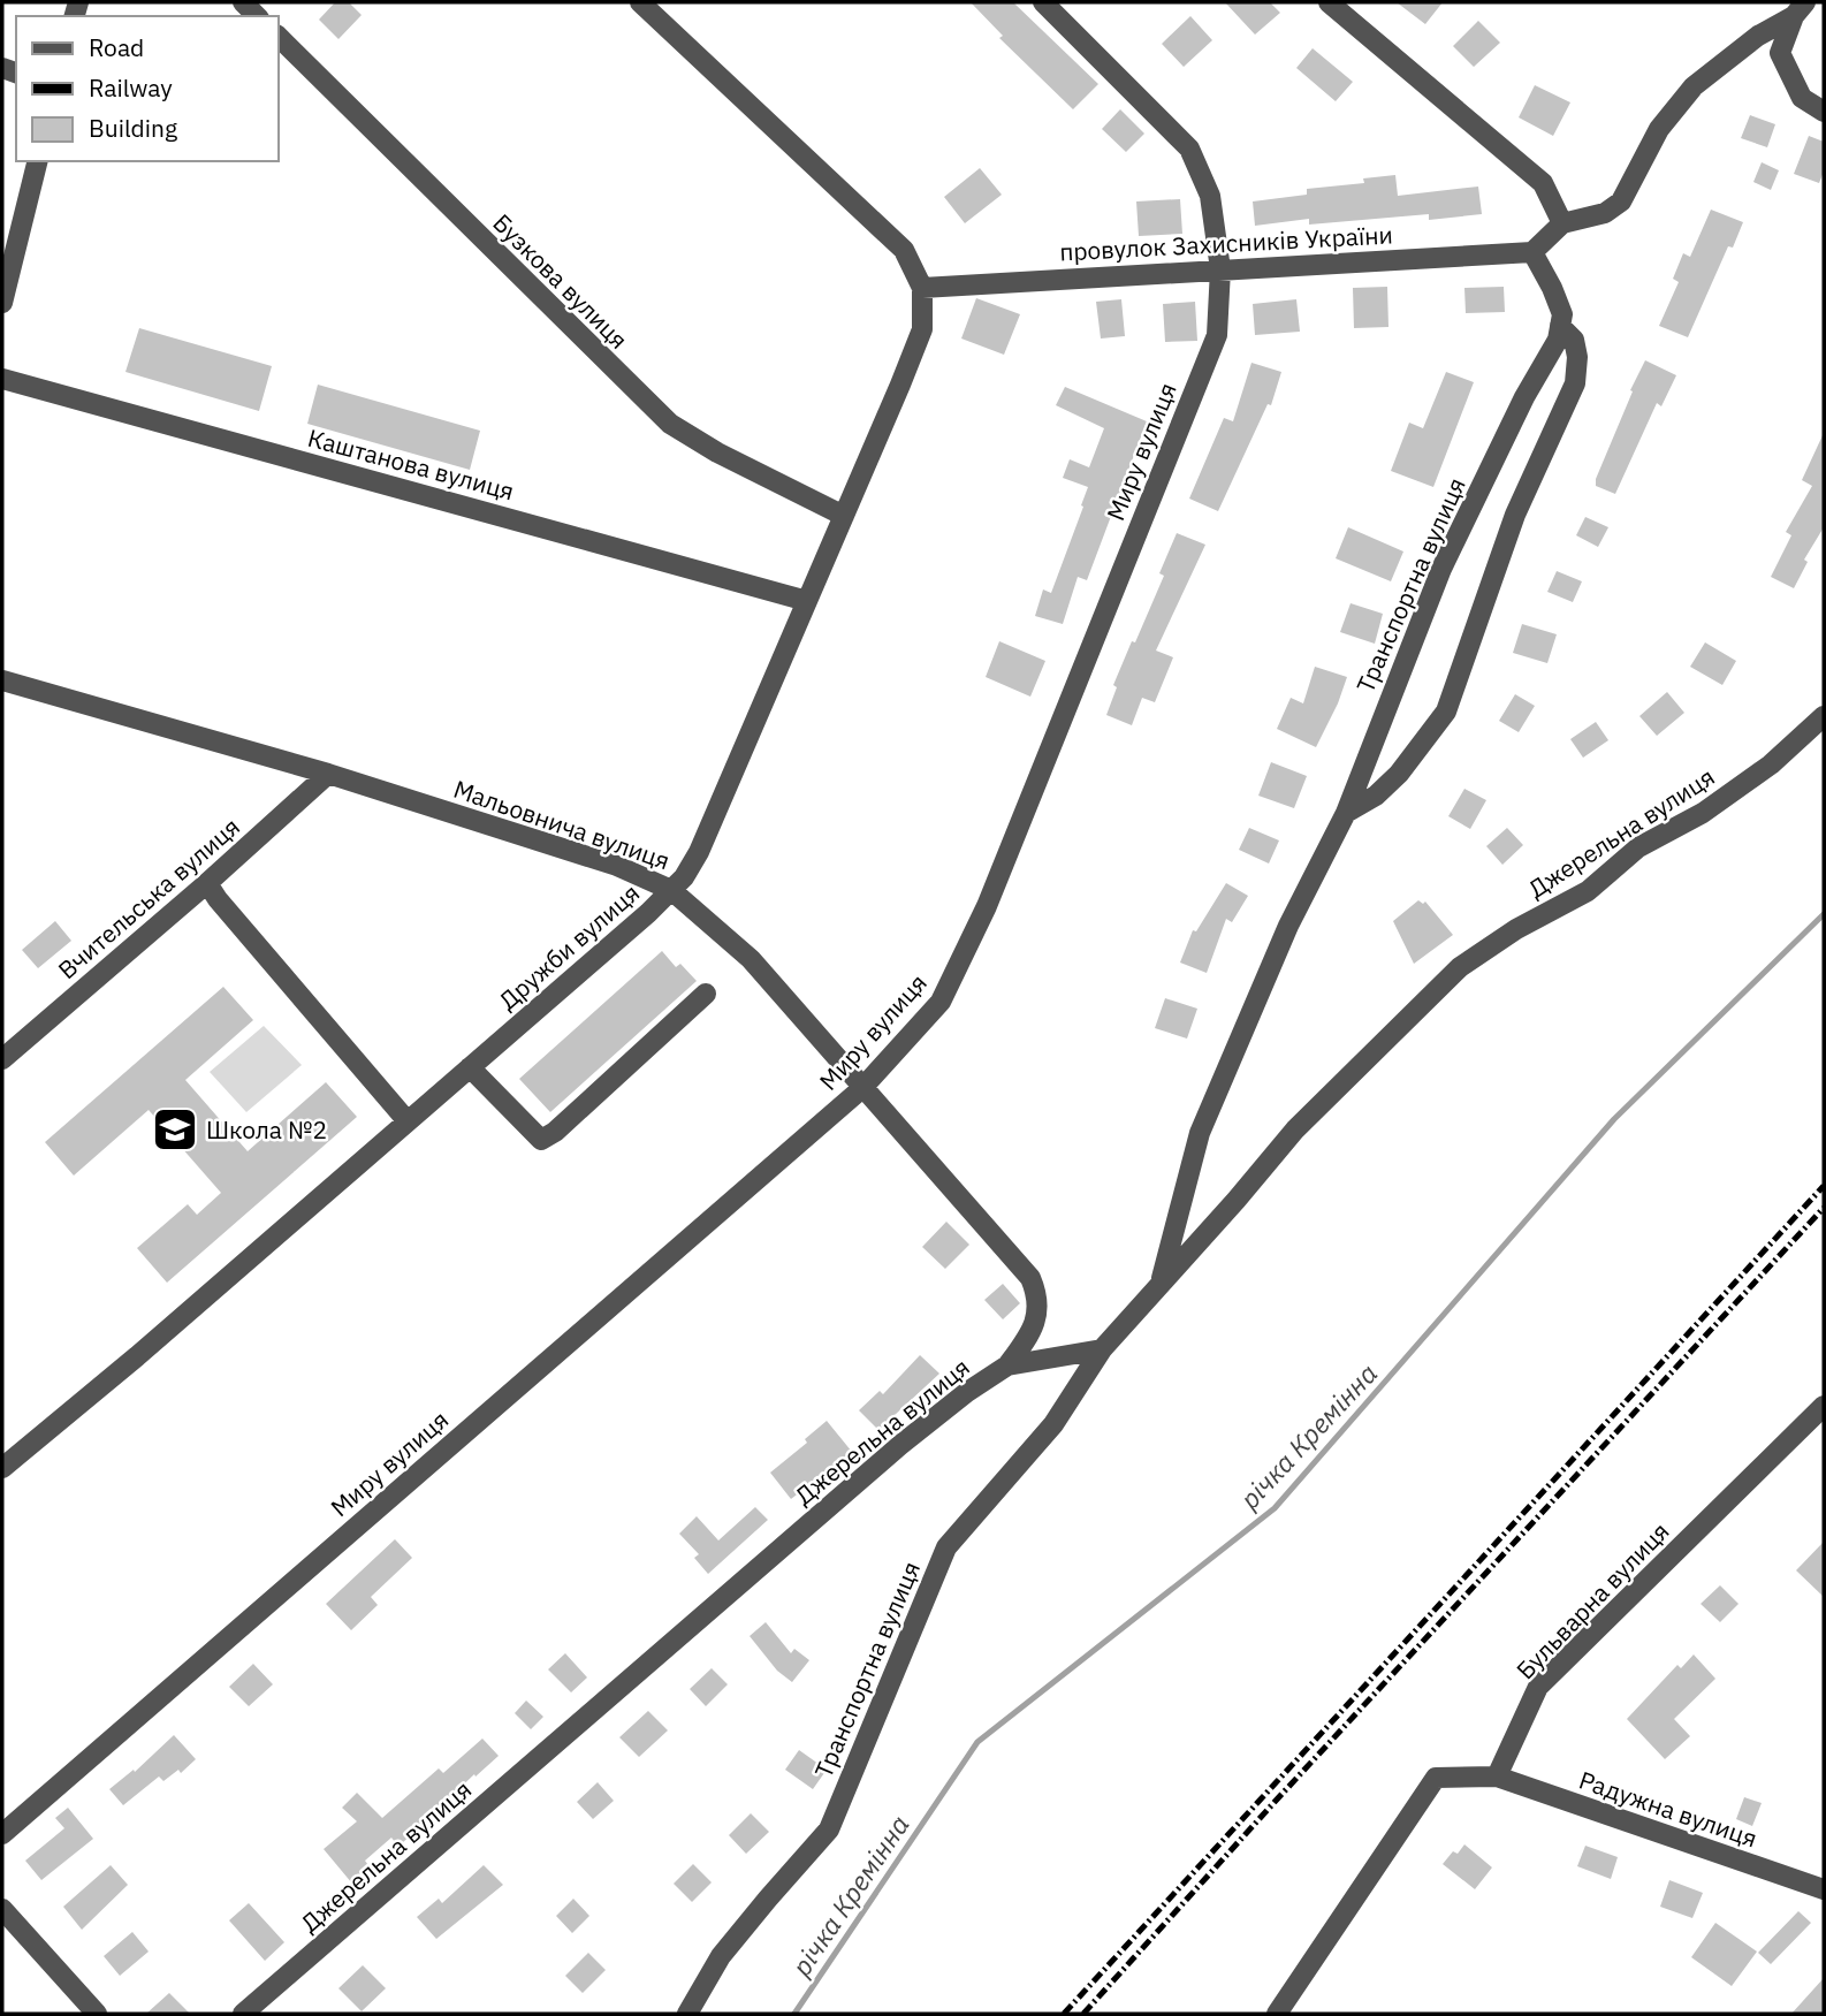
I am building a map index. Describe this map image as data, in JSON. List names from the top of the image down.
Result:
{
  "streets": {
    "street": [
      "провулок Захисників України",
      "Бузкова вулиця",
      "Миру вулиця",
      "Каштанова вулиця",
      "Транспортна вулиця",
      "Мальовнича вулиця",
      "Джерельна вулиця",
      "Вчительська вулиця",
      "Дружби вулиця",
      "Бульварна вулиця",
      "Радужна вулиця"
    ]
  },
  "crossings": [
    ["провулок Захисників України", "Миру вулиця"],
    ["провулок Захисників України", "Дружби вулиця"],
    ["Бузкова вулиця", "Дружби вулиця"],
    ["Миру вулиця", "Мальовнича вулиця"],
    ["Каштанова вулиця", "Дружби вулиця"],
    ["Транспортна вулиця", "Джерельна вулиця"],
    ["Мальовнича вулиця", "Джерельна вулиця"],
    ["Мальовнича вулиця", "Вчительська вулиця"],
    ["Мальовнича вулиця", "Дружби вулиця"],
    ["Бульварна вулиця", "Радужна вулиця"]
  ],
  "water": ["річка Кремінна"],
  "places": {
    "school or university": ["Школа №2"]
  },
  "legend": ["Road", "Railway", "Building"]
}
